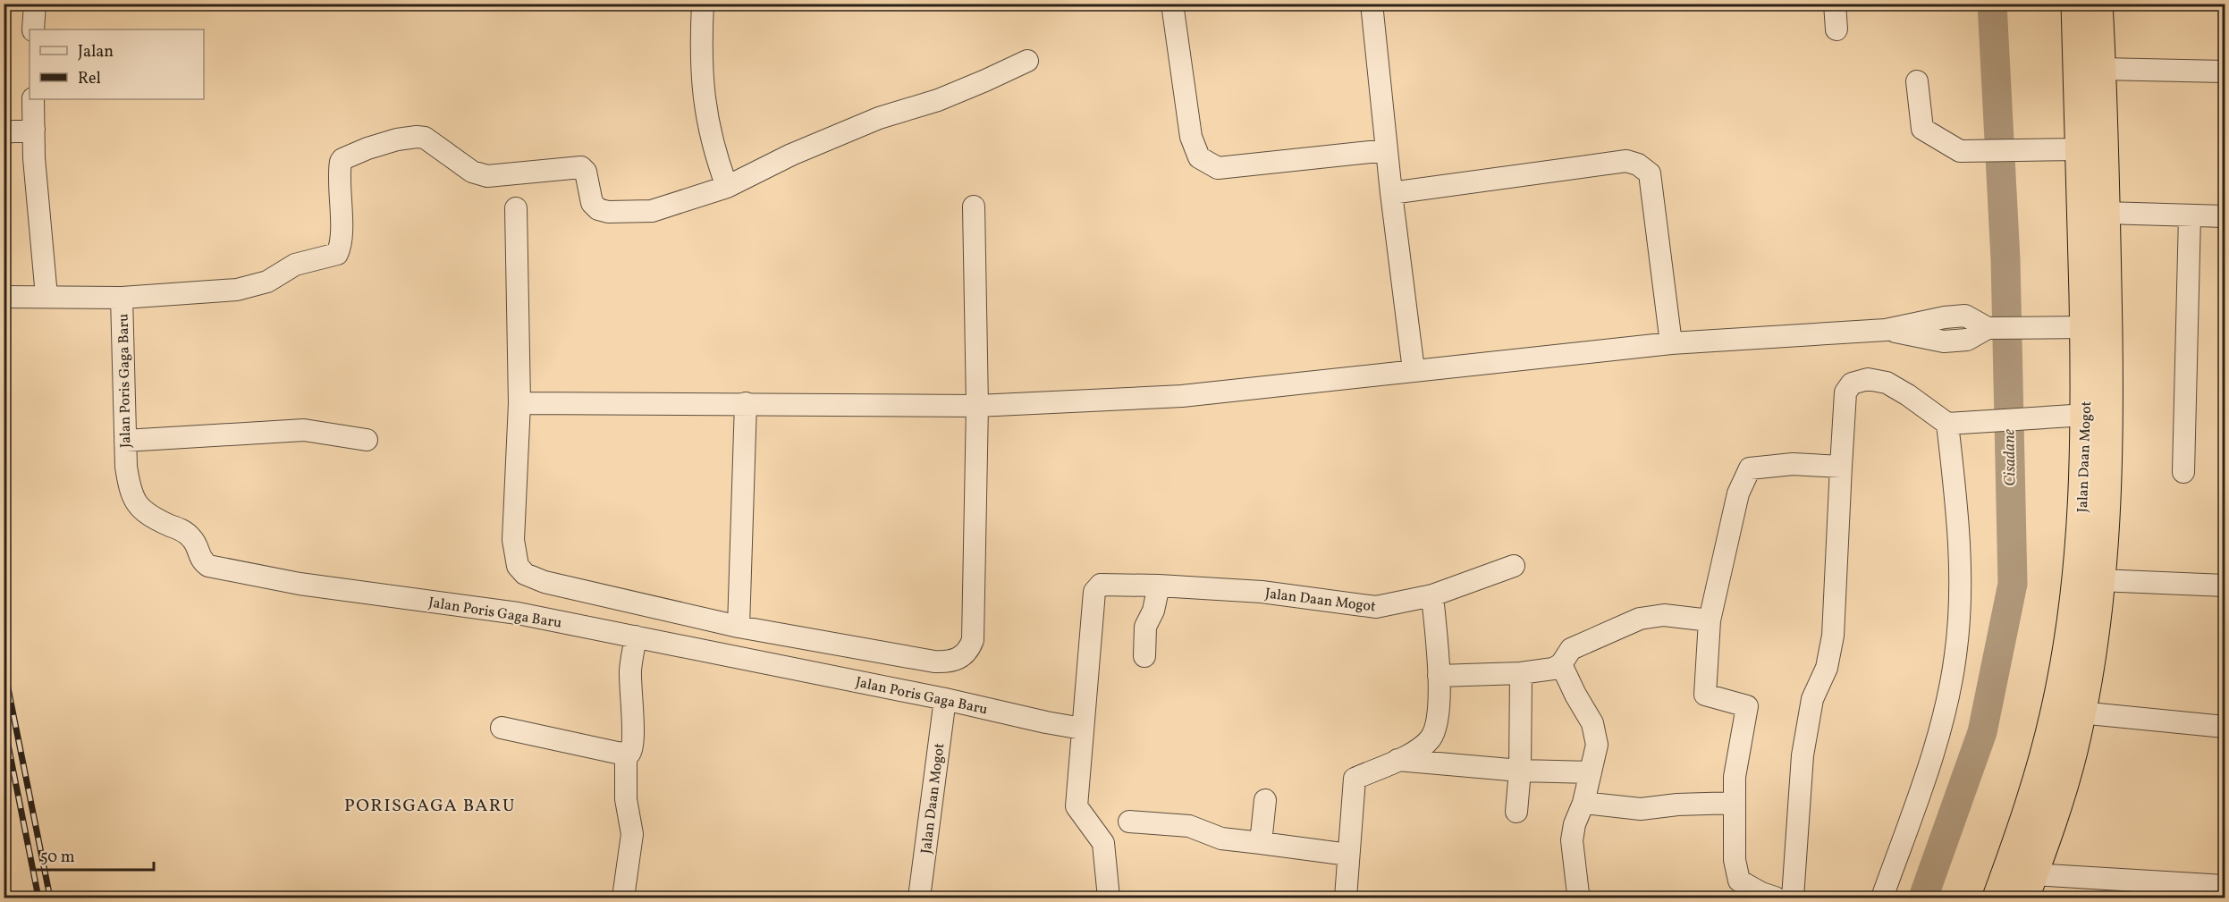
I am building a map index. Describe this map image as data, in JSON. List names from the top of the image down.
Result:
{
  "streets": {
    "highway": ["Jalan Daan Mogot"],
    "street": ["Jalan Poris Gaga Baru"]
  },
  "crossings": [
    ["Jalan Poris Gaga Baru", "Jalan Daan Mogot"]
  ],
  "districts": ["PORISGAGA BARU"],
  "water": ["Cisadane"],
  "legend": ["Jalan", "Rel"],
  "scale_bar": "50 m"
}
